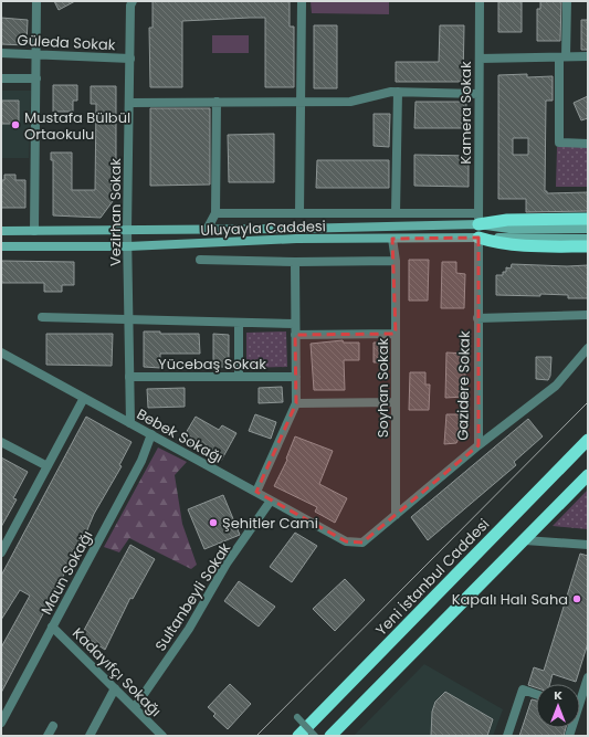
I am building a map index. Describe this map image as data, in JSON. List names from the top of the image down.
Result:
{
  "streets": {
    "highway": ["Yeni İstanbul Caddesi"],
    "main road": ["Uluyayla Caddesi"],
    "street": [
      "Güleda Sokak",
      "Kamera Sokak",
      "Vezirhan Sokak",
      "Yücebaş Sokak",
      "Gazidere Sokak",
      "Soyhan Sokak",
      "Bebek Sokağı",
      "Maun Sokağı",
      "Sultanbeyli Sokak",
      "Kadayıfçı Sokağı"
    ]
  },
  "crossings": [
    ["Güleda Sokak", "Vezirhan Sokak"],
    ["Kamera Sokak", "Uluyayla Caddesi"],
    ["Vezirhan Sokak", "Uluyayla Caddesi"],
    ["Vezirhan Sokak", "Yücebaş Sokak"],
    ["Vezirhan Sokak", "Bebek Sokağı"],
    ["Uluyayla Caddesi", "Gazidere Sokak"],
    ["Uluyayla Caddesi", "Soyhan Sokak"],
    ["Gazidere Sokak", "Soyhan Sokak"],
    ["Gazidere Sokak", "Bebek Sokağı"],
    ["Bebek Sokağı", "Maun Sokağı"],
    ["Bebek Sokağı", "Sultanbeyli Sokak"],
    ["Maun Sokağı", "Kadayıfçı Sokağı"],
    ["Sultanbeyli Sokak", "Kadayıfçı Sokağı"]
  ],
  "places": ["Mustafa Bülbül Ortaokulu", "Şehitler Cami", "Kapalı Halı Saha"],
  "north": "top"
}
